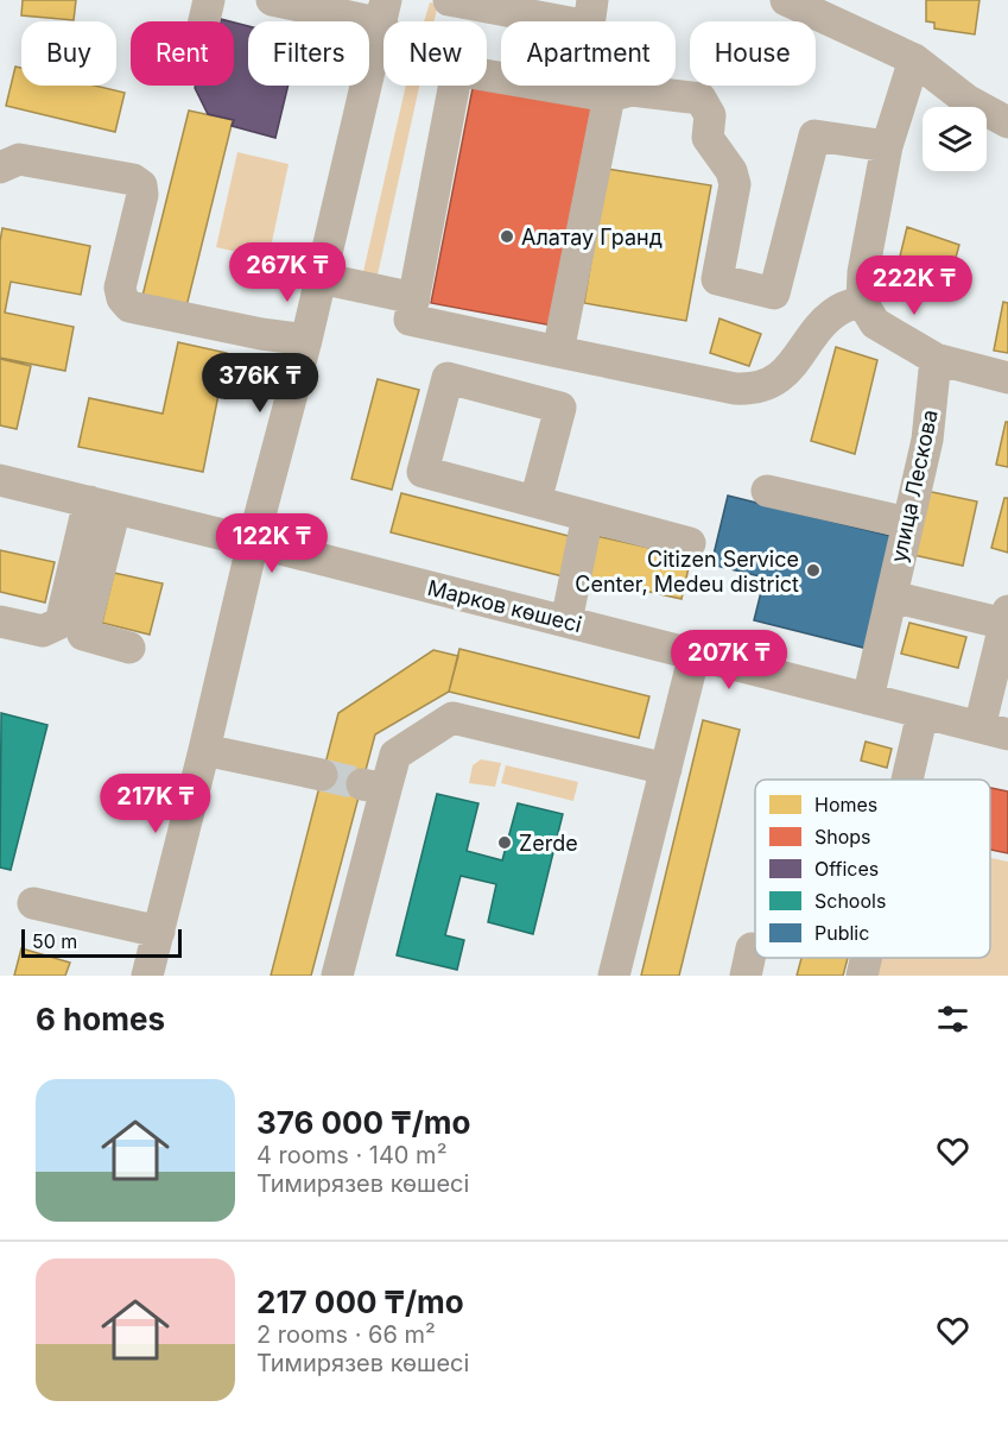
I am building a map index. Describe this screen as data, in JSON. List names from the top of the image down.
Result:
{
  "streets": {
    "street": ["улица Лескова", "Марков көшесі"]
  },
  "crossings": [
    ["улица Лескова", "Марков көшесі"]
  ],
  "places": ["Алатау Гранд", "Citizen Service Center, Medeu district", "Zerde"],
  "legend": [
    "Homes",
    "Shops",
    "Offices",
    "Schools",
    "Public"
  ],
  "scale_bar": "50 m",
  "page": {
    "chip": [
      "Buy",
      "Rent",
      "Filters",
      "New",
      "Apartment",
      "House"
    ],
    "price": [
      "267K ₸",
      "222K ₸",
      "376K ₸",
      "122K ₸",
      "207K ₸",
      "217K ₸"
    ],
    "scale": "50 m",
    "heading": "6 homes",
    "list": [
      {
        "name": "376 000 ₸/mo",
        "note": "4 rooms · 140 m² · Тимирязев көшесі"
      },
      {
        "name": "217 000 ₸/mo",
        "note": "2 rooms · 66 m² · Тимирязев көшесі"
      }
    ]
  }
}
